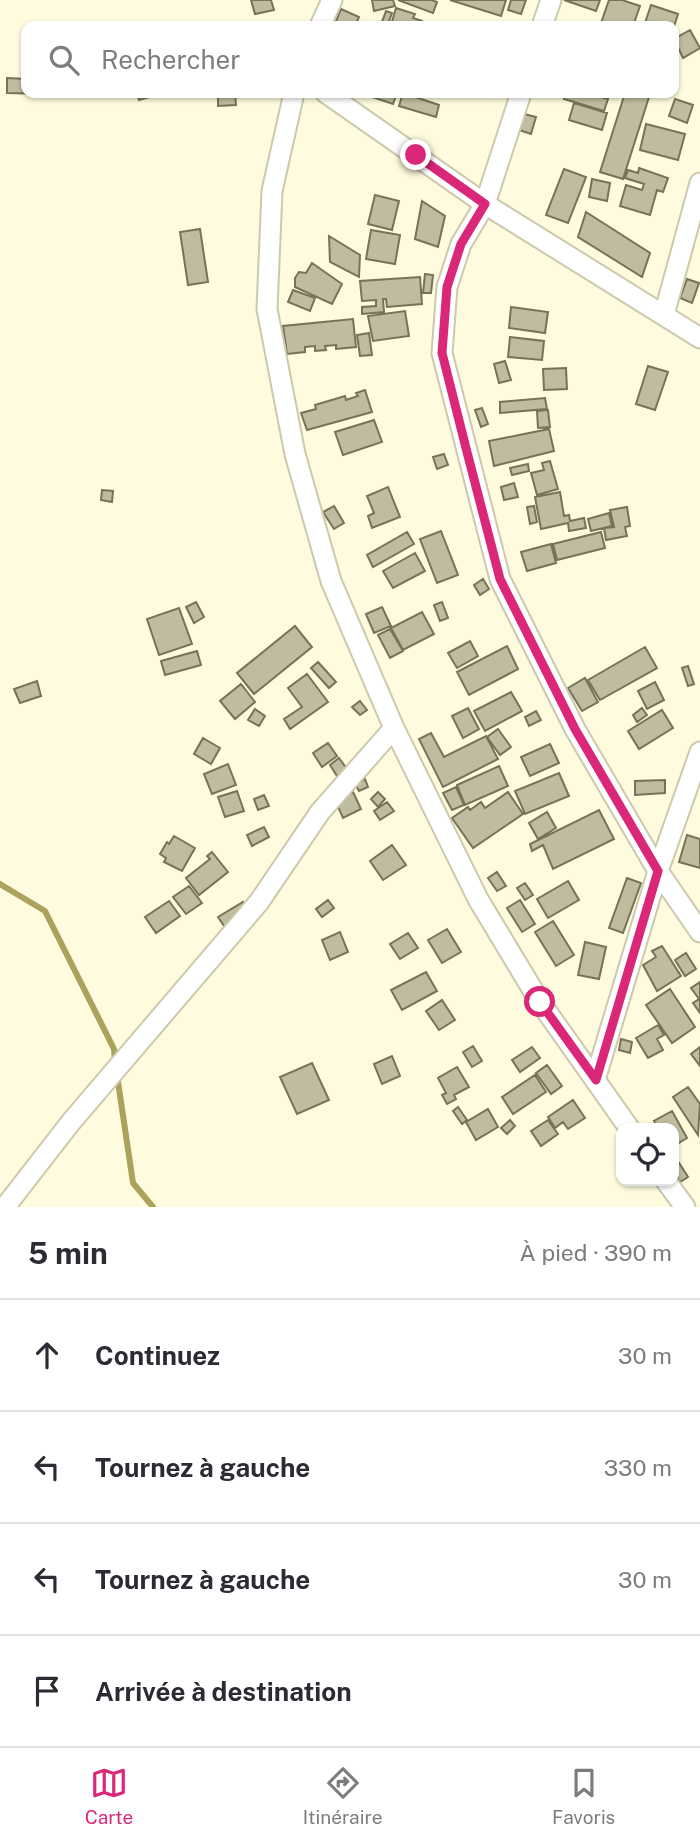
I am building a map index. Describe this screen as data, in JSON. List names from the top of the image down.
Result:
{
  "page": {
    "search": "Rechercher",
    "heading": ["5 min", "À pied · 390 m"],
    "list": [
      ["Continuez", "30 m"],
      ["Tournez à gauche", "330 m"],
      ["Tournez à gauche", "30 m"],
      "Arrivée à destination"
    ],
    "nav": ["Carte", "Itinéraire", "Favoris"]
  }
}
